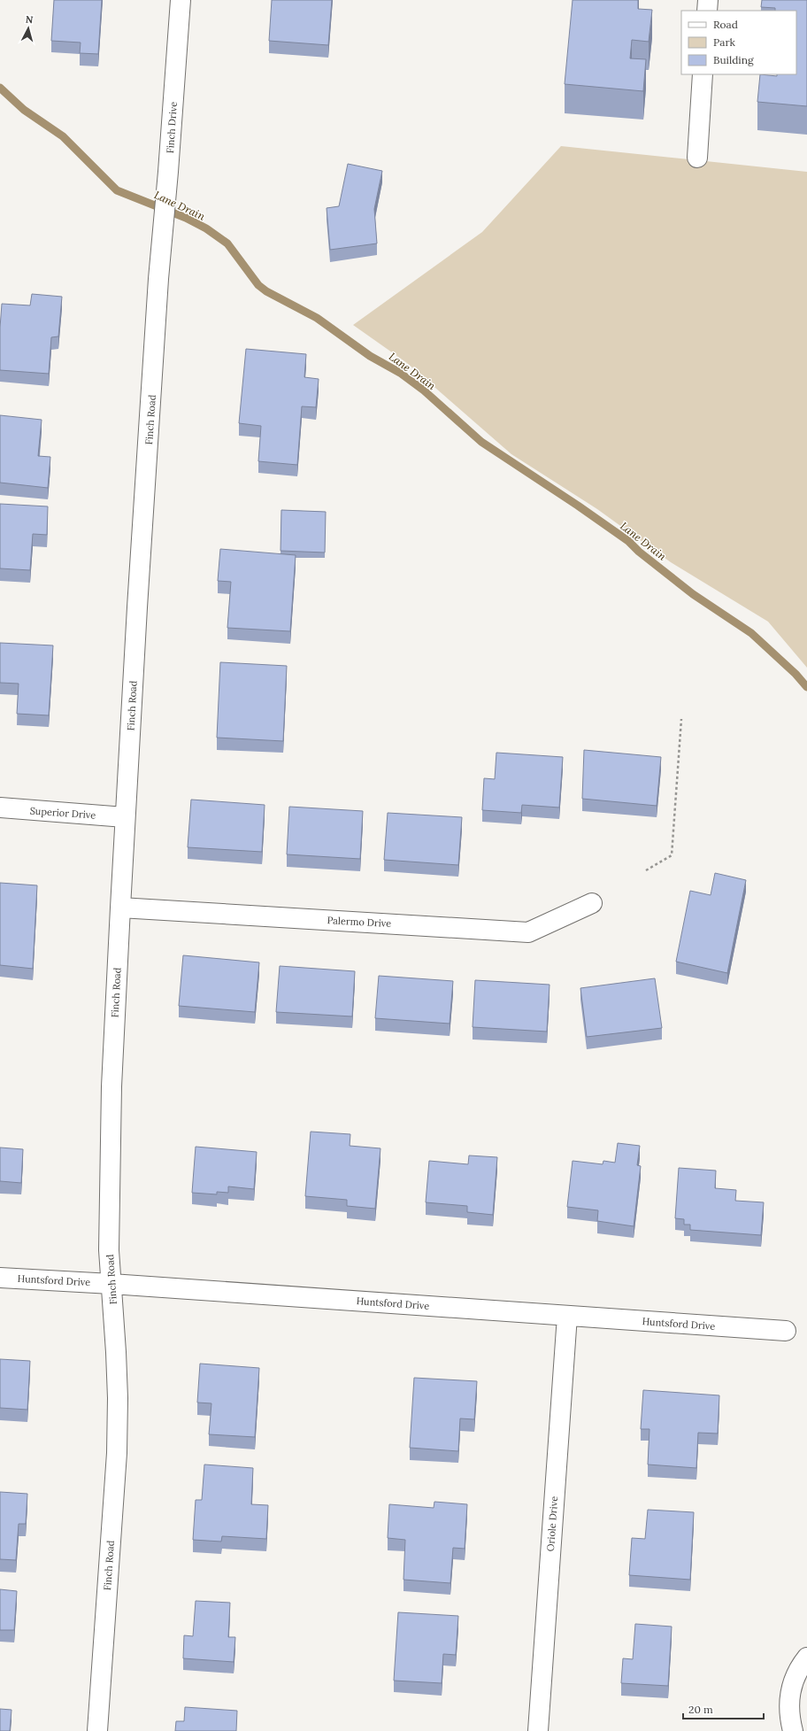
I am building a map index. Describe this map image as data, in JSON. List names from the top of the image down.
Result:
{
  "streets": {
    "street": [
      "Finch Drive",
      "Finch Road",
      "Superior Drive",
      "Palermo Drive",
      "Huntsford Drive",
      "Oriole Drive"
    ]
  },
  "crossings": [
    ["Finch Drive", "Finch Road"],
    ["Finch Road", "Superior Drive"],
    ["Finch Road", "Palermo Drive"],
    ["Finch Road", "Huntsford Drive"],
    ["Huntsford Drive", "Oriole Drive"]
  ],
  "water": ["Lane Drain"],
  "legend": ["Road", "Park", "Building"],
  "scale_bar": "20 m",
  "north": "top"
}
